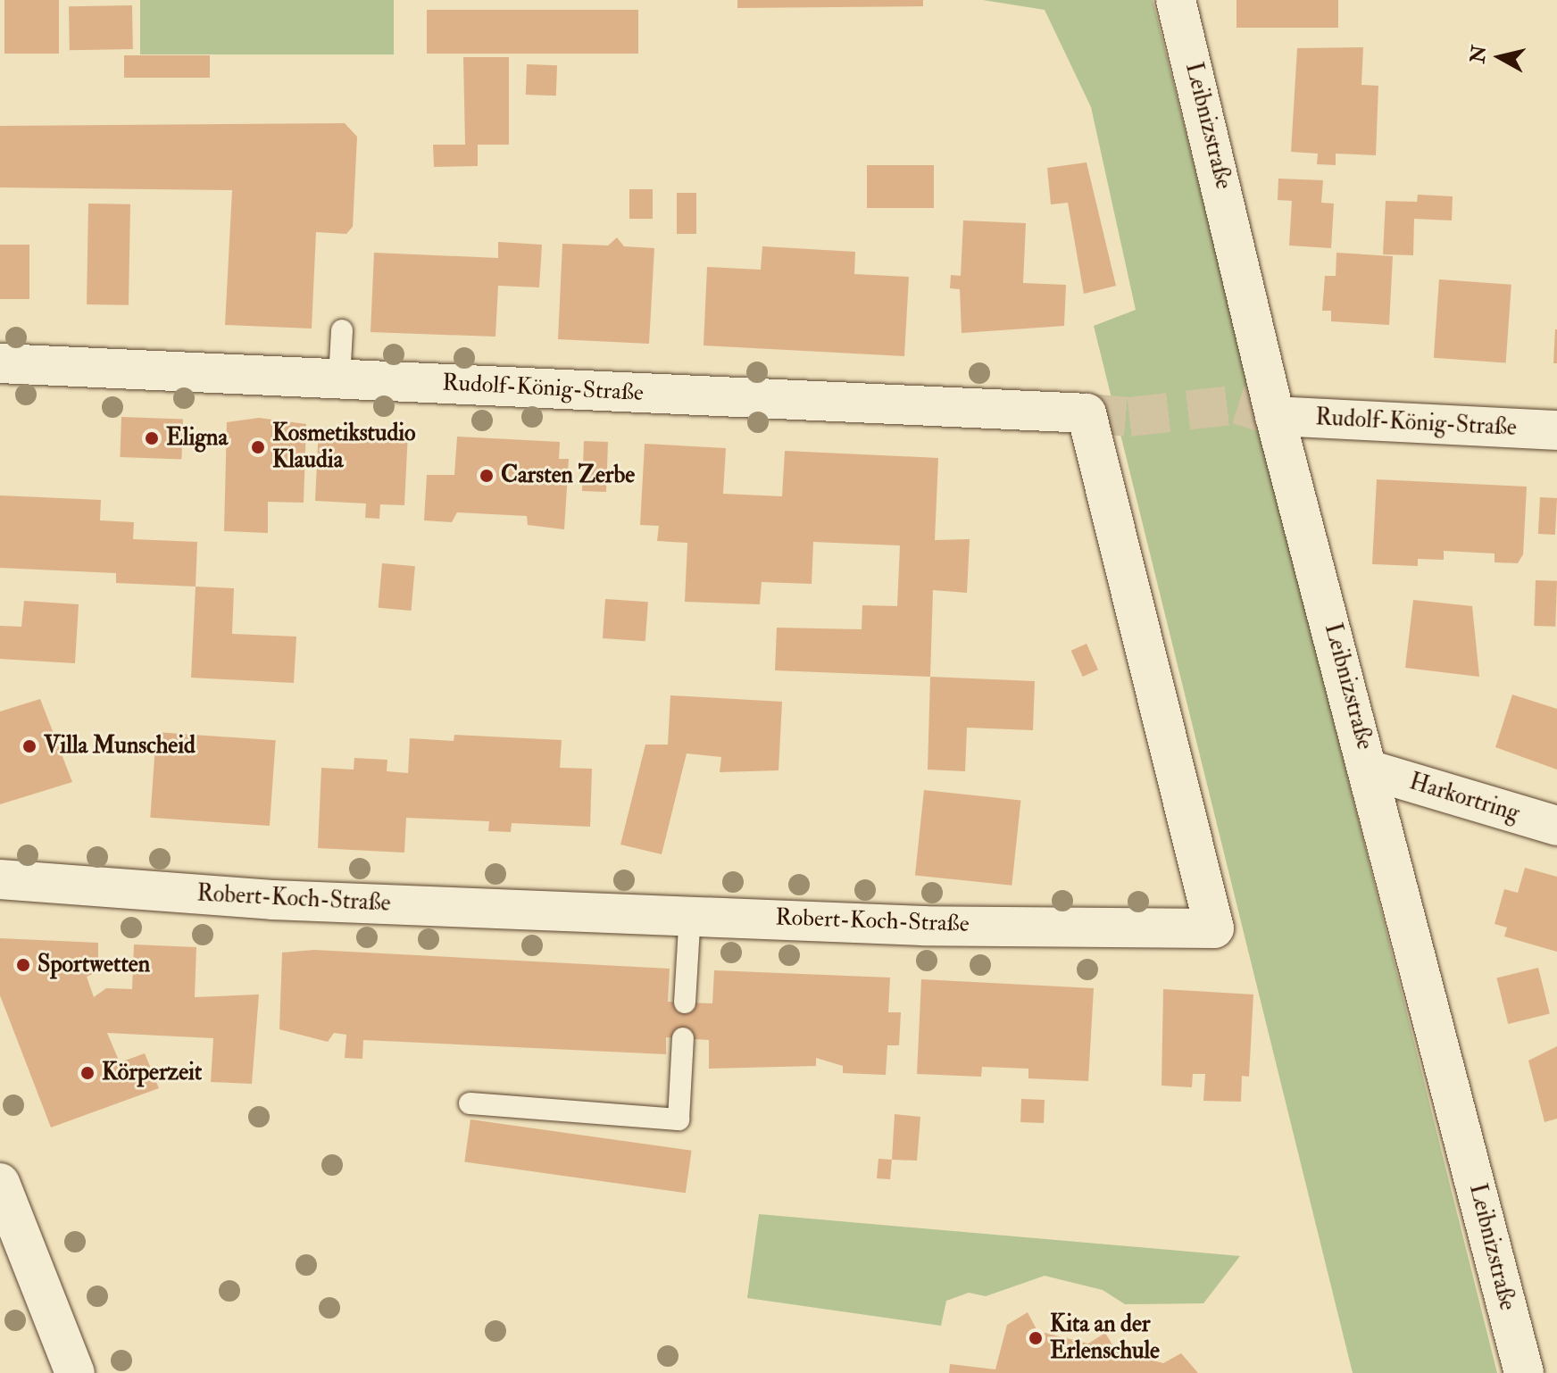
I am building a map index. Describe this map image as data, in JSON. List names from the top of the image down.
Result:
{
  "streets": {
    "street": [
      "Leibnizstraße",
      "Rudolf-König-Straße",
      "Harkortring",
      "Robert-Koch-Straße"
    ]
  },
  "crossings": [
    ["Leibnizstraße", "Rudolf-König-Straße"],
    ["Leibnizstraße", "Harkortring"],
    ["Rudolf-König-Straße", "Robert-Koch-Straße"]
  ],
  "places": [
    "Eligna",
    "Kosmetikstudio Klaudia",
    "Carsten Zerbe",
    "Villa Munscheid",
    "Sportwetten",
    "Körperzeit",
    "Kita an der Erlenschule"
  ],
  "north": "left"
}
